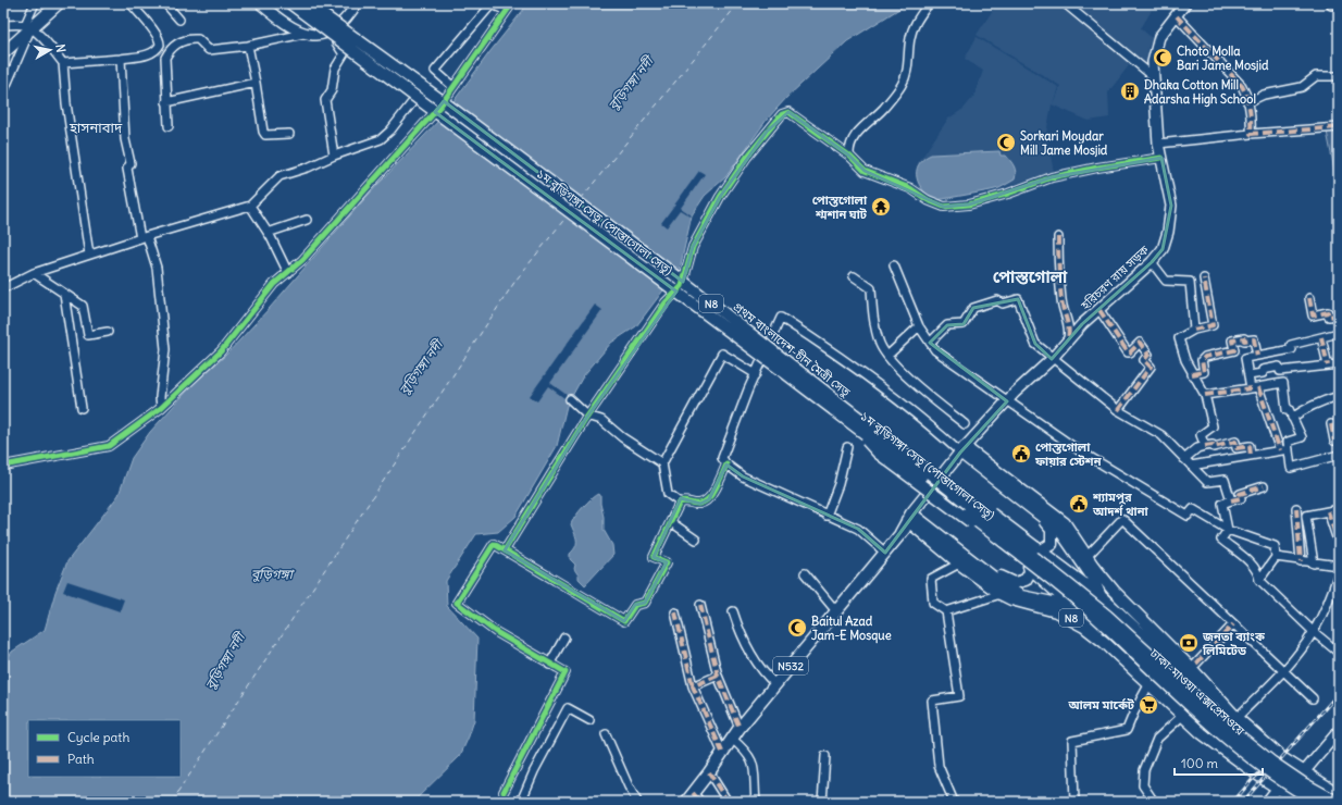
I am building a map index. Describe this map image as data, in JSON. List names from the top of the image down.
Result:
{
  "streets": {
    "highway": [
      "১ম বুড়িগঙ্গা সেতু (পোস্তাগোলা সেতু)",
      "N8",
      "প্রথম বাংলাদেশ-চীন মৈত্রী সেতু",
      "N532",
      "ঢাকা-মাওয়া এক্সপ্রেসওয়ে"
    ],
    "main road": ["হরিচরণ রায় সড়ক"]
  },
  "crossings": [
    ["১ম বুড়িগঙ্গা সেতু (পোস্তাগোলা সেতু)", "N8"],
    ["১ম বুড়িগঙ্গা সেতু (পোস্তাগোলা সেতু)", "প্রথম বাংলাদেশ-চীন মৈত্রী সেতু"],
    ["১ম বুড়িগঙ্গা সেতু (পোস্তাগোলা সেতু)", "ঢাকা-মাওয়া এক্সপ্রেসওয়ে"],
    ["হরিচরণ রায় সড়ক", "N532"],
    ["N8", "N532"],
    ["N8", "ঢাকা-মাওয়া এক্সপ্রেসওয়ে"]
  ],
  "districts": ["হাসনাবাদ", "পোস্তগোলা"],
  "water": ["বুড়িগঙ্গা নদী", "বুড়িগঙ্গা"],
  "places": {
    "mosque": ["Choto Molla Bari Jame Mosjid", "Sorkari Moydar Mill Jame Mosjid", "Baitul Azad Jam-E Mosque"],
    "building": ["Dhaka Cotton Mill Adarsha High School"],
    "temple": ["পোস্তগোলা শ্মশান ঘাট"],
    "public building": ["পোস্তগোলা ফায়ার স্টেশন", "শ্যামপুর আদর্শ থানা"],
    "bank": ["জনতা ব্যাংক লিমিটেড"],
    "supermarket": ["আলম মার্কেট"]
  },
  "legend": ["Cycle path", "Path"],
  "scale_bar": "100 m",
  "north": "right"
}
